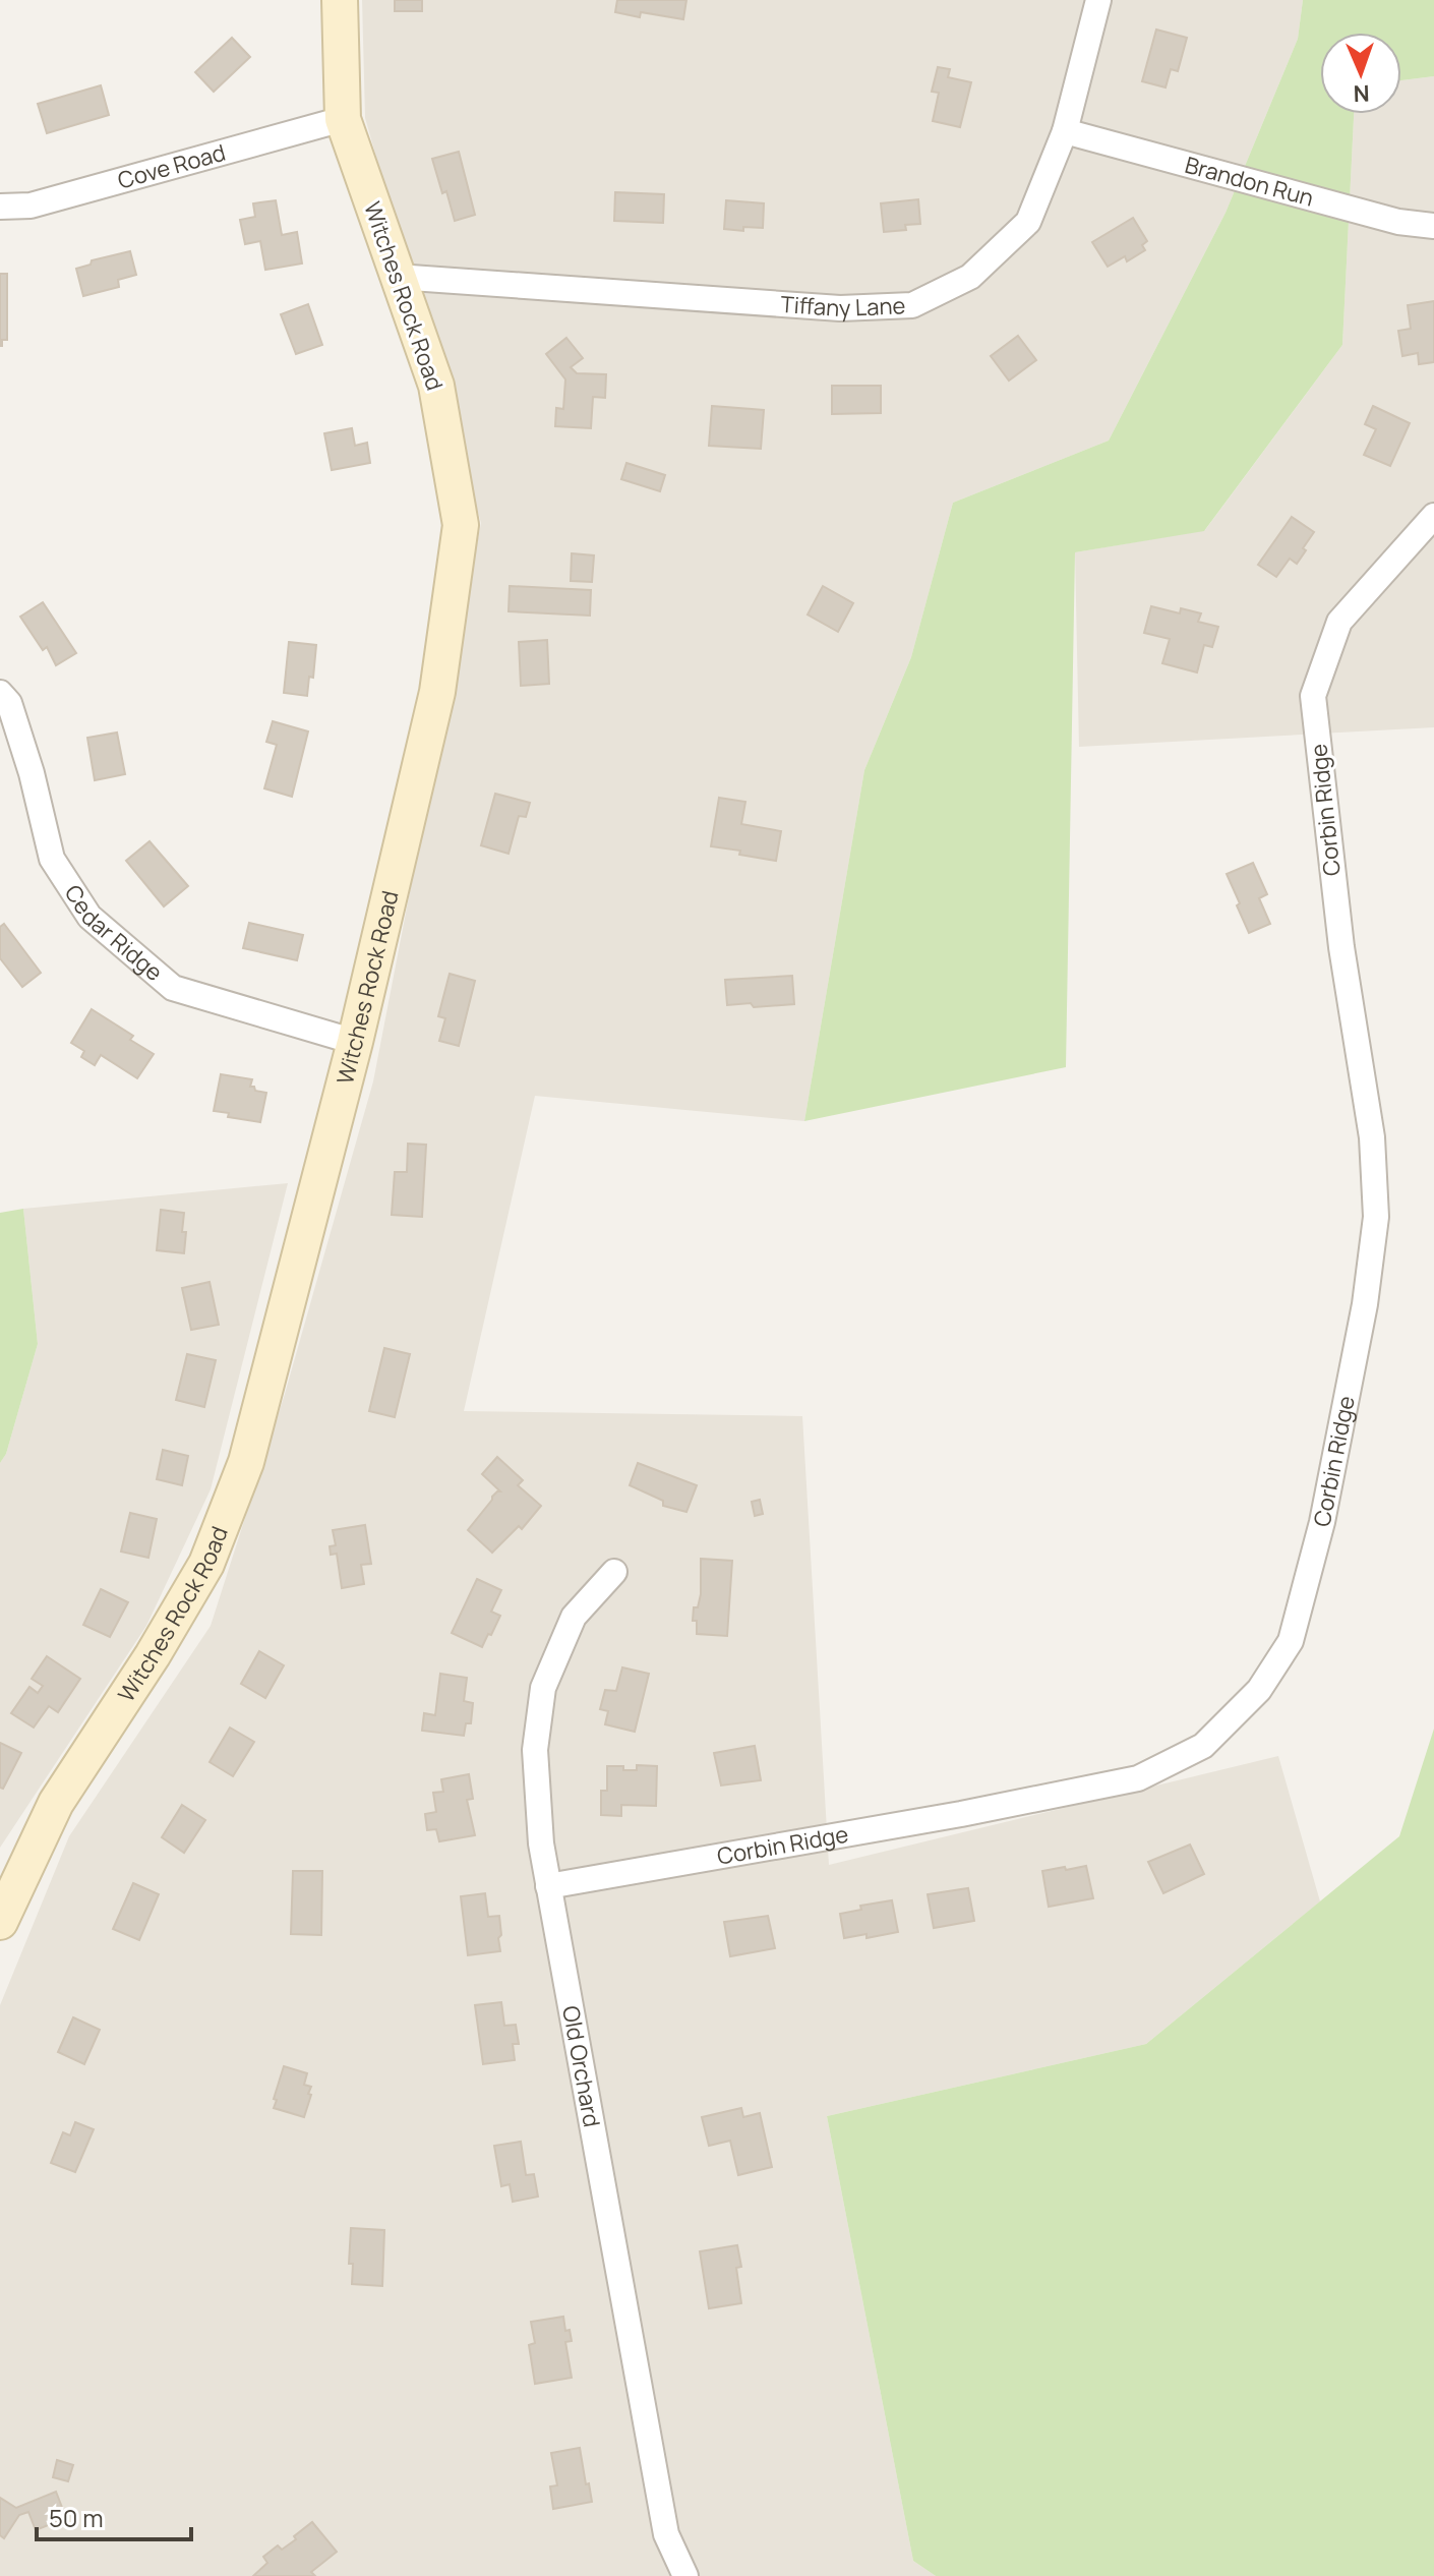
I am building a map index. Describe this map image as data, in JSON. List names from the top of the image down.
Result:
{
  "streets": {
    "street": [
      "Cove Road",
      "Brandon Run",
      "Witches Rock Road",
      "Tiffany Lane",
      "Corbin Ridge",
      "Cedar Ridge",
      "Old Orchard"
    ]
  },
  "crossings": [
    ["Cove Road", "Witches Rock Road"],
    ["Brandon Run", "Tiffany Lane"],
    ["Witches Rock Road", "Tiffany Lane"],
    ["Witches Rock Road", "Cedar Ridge"],
    ["Corbin Ridge", "Old Orchard"]
  ],
  "scale_bar": "50 m",
  "north": "bottom"
}
